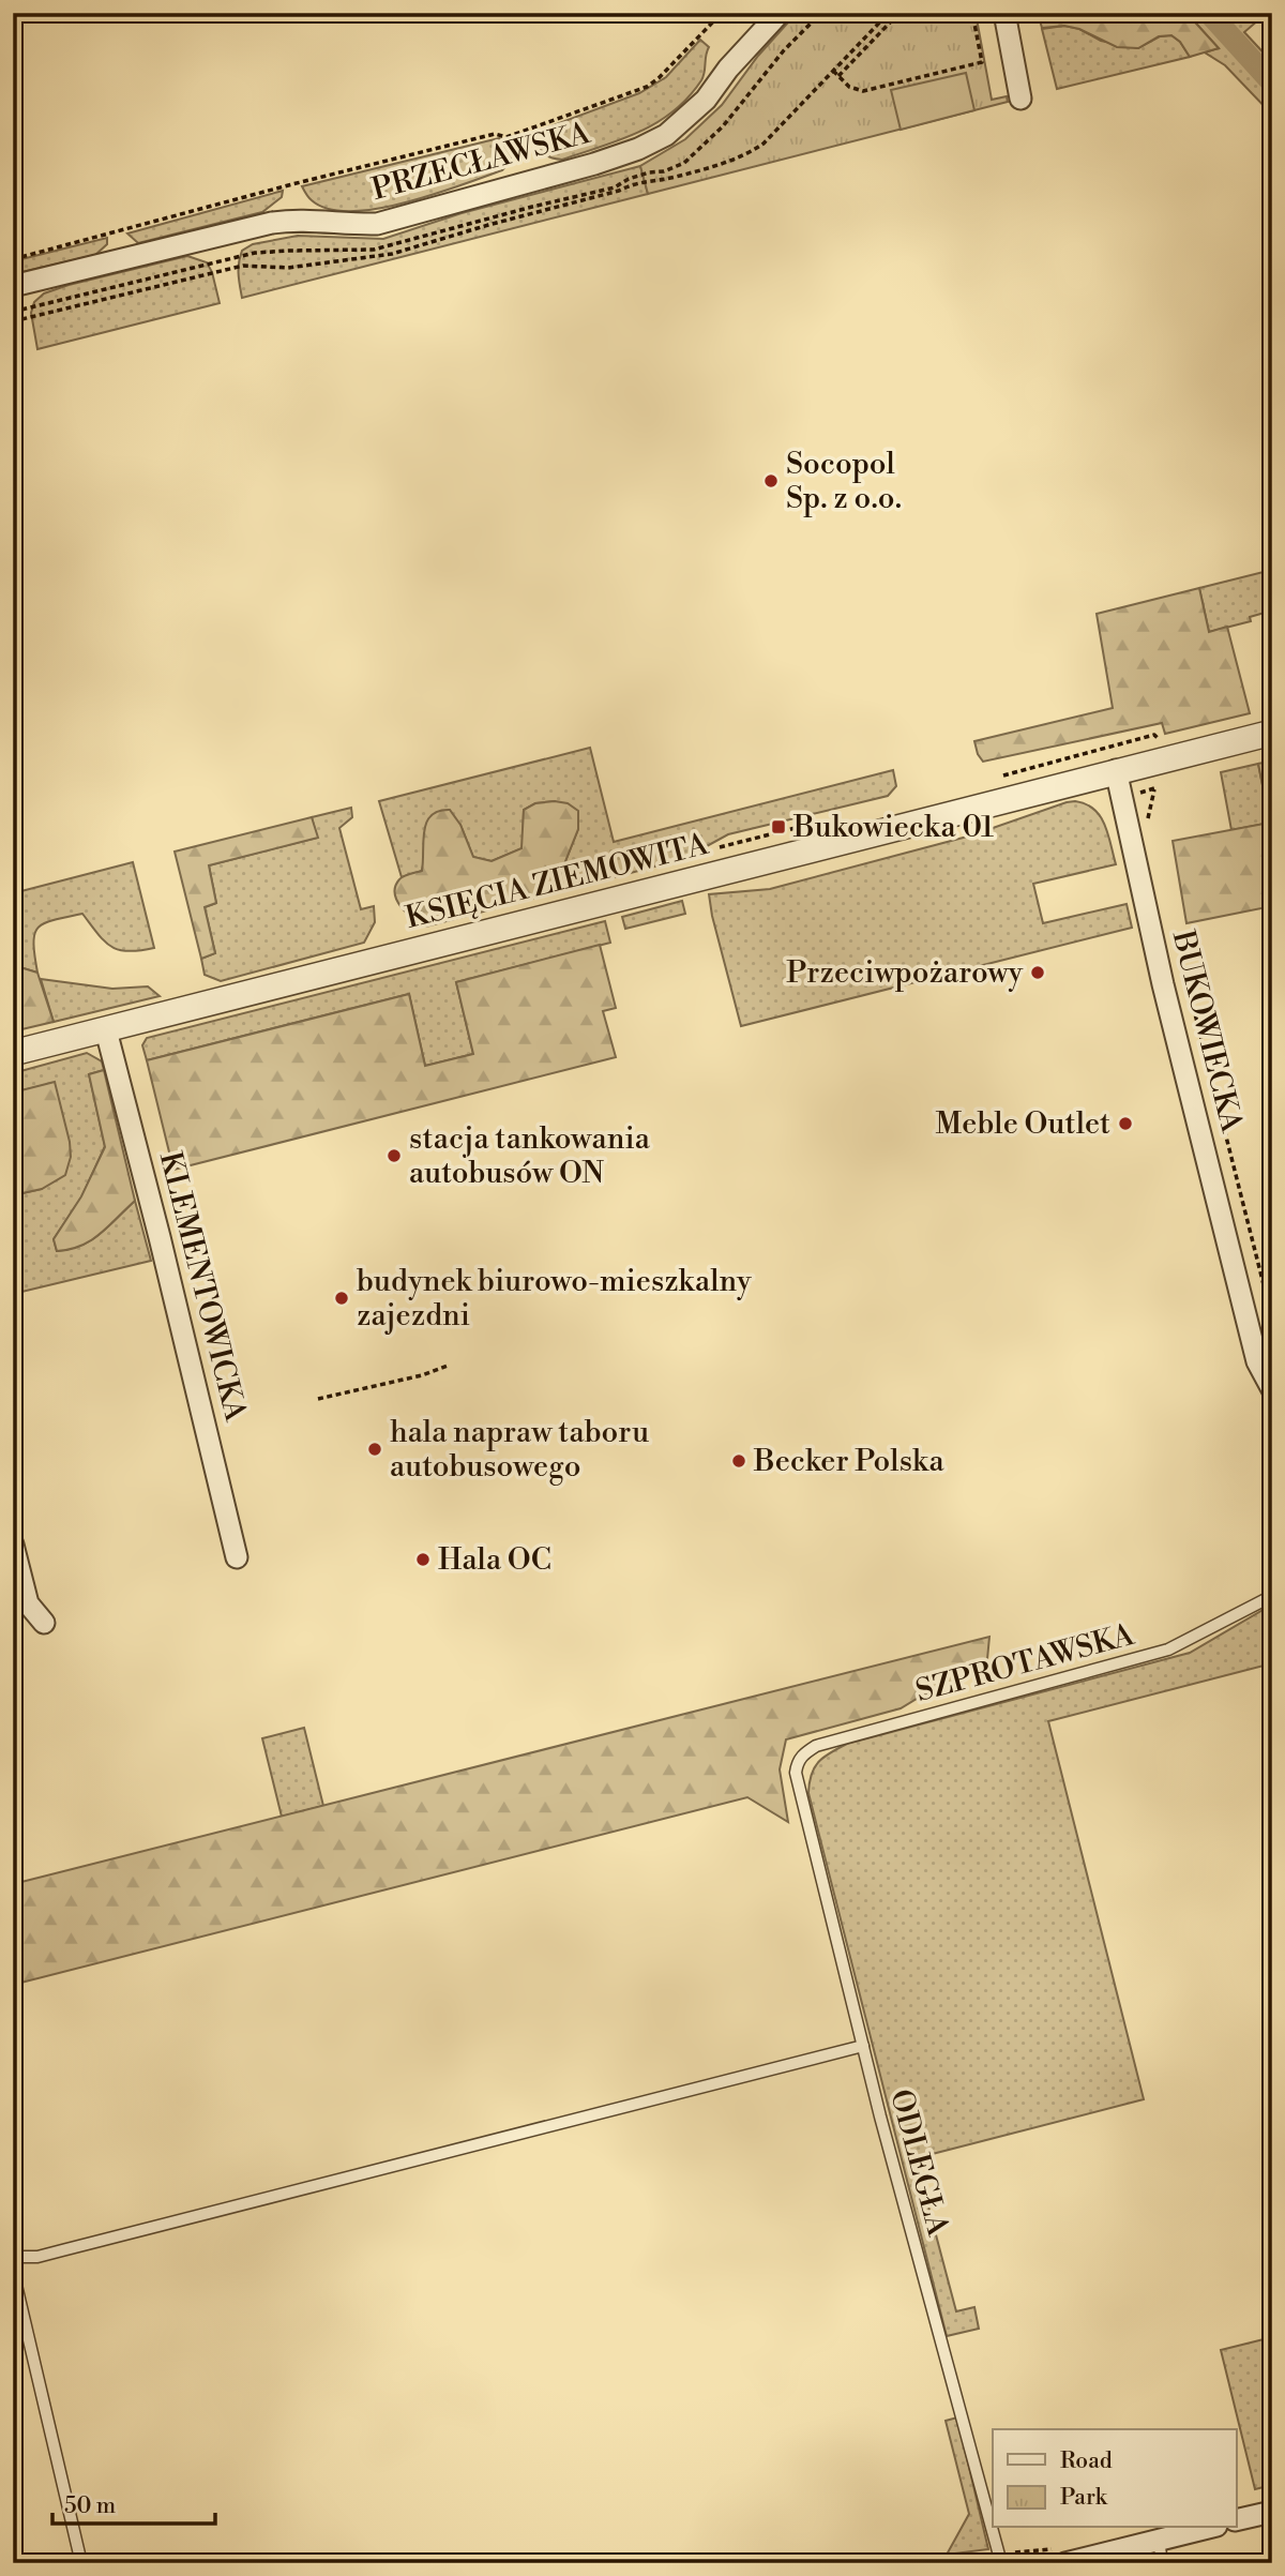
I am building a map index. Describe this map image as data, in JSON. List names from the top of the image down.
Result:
{
  "streets": {
    "street": [
      "PRZECŁAWSKA",
      "KSIĘCIA ZIEMOWITA",
      "BUKOWIECKA",
      "KLEMENTOWICKA"
    ],
    "lane": ["SZPROTAWSKA", "ODLEGŁA"]
  },
  "crossings": [
    ["KSIĘCIA ZIEMOWITA", "BUKOWIECKA"],
    ["KSIĘCIA ZIEMOWITA", "KLEMENTOWICKA"],
    ["SZPROTAWSKA", "ODLEGŁA"]
  ],
  "places": {
    "other": [
      "Socopol Sp. z o.o.",
      "Przeciwpożarowy",
      "Meble Outlet",
      "stacja tankowania autobusów ON",
      "budynek biurowo-mieszkalny zajezdni",
      "hala napraw taboru autobusowego",
      "Becker Polska",
      "Hala OC"
    ],
    "transit": ["Bukowiecka 01"]
  },
  "legend": ["Road", "Park"],
  "scale_bar": "50 m"
}
